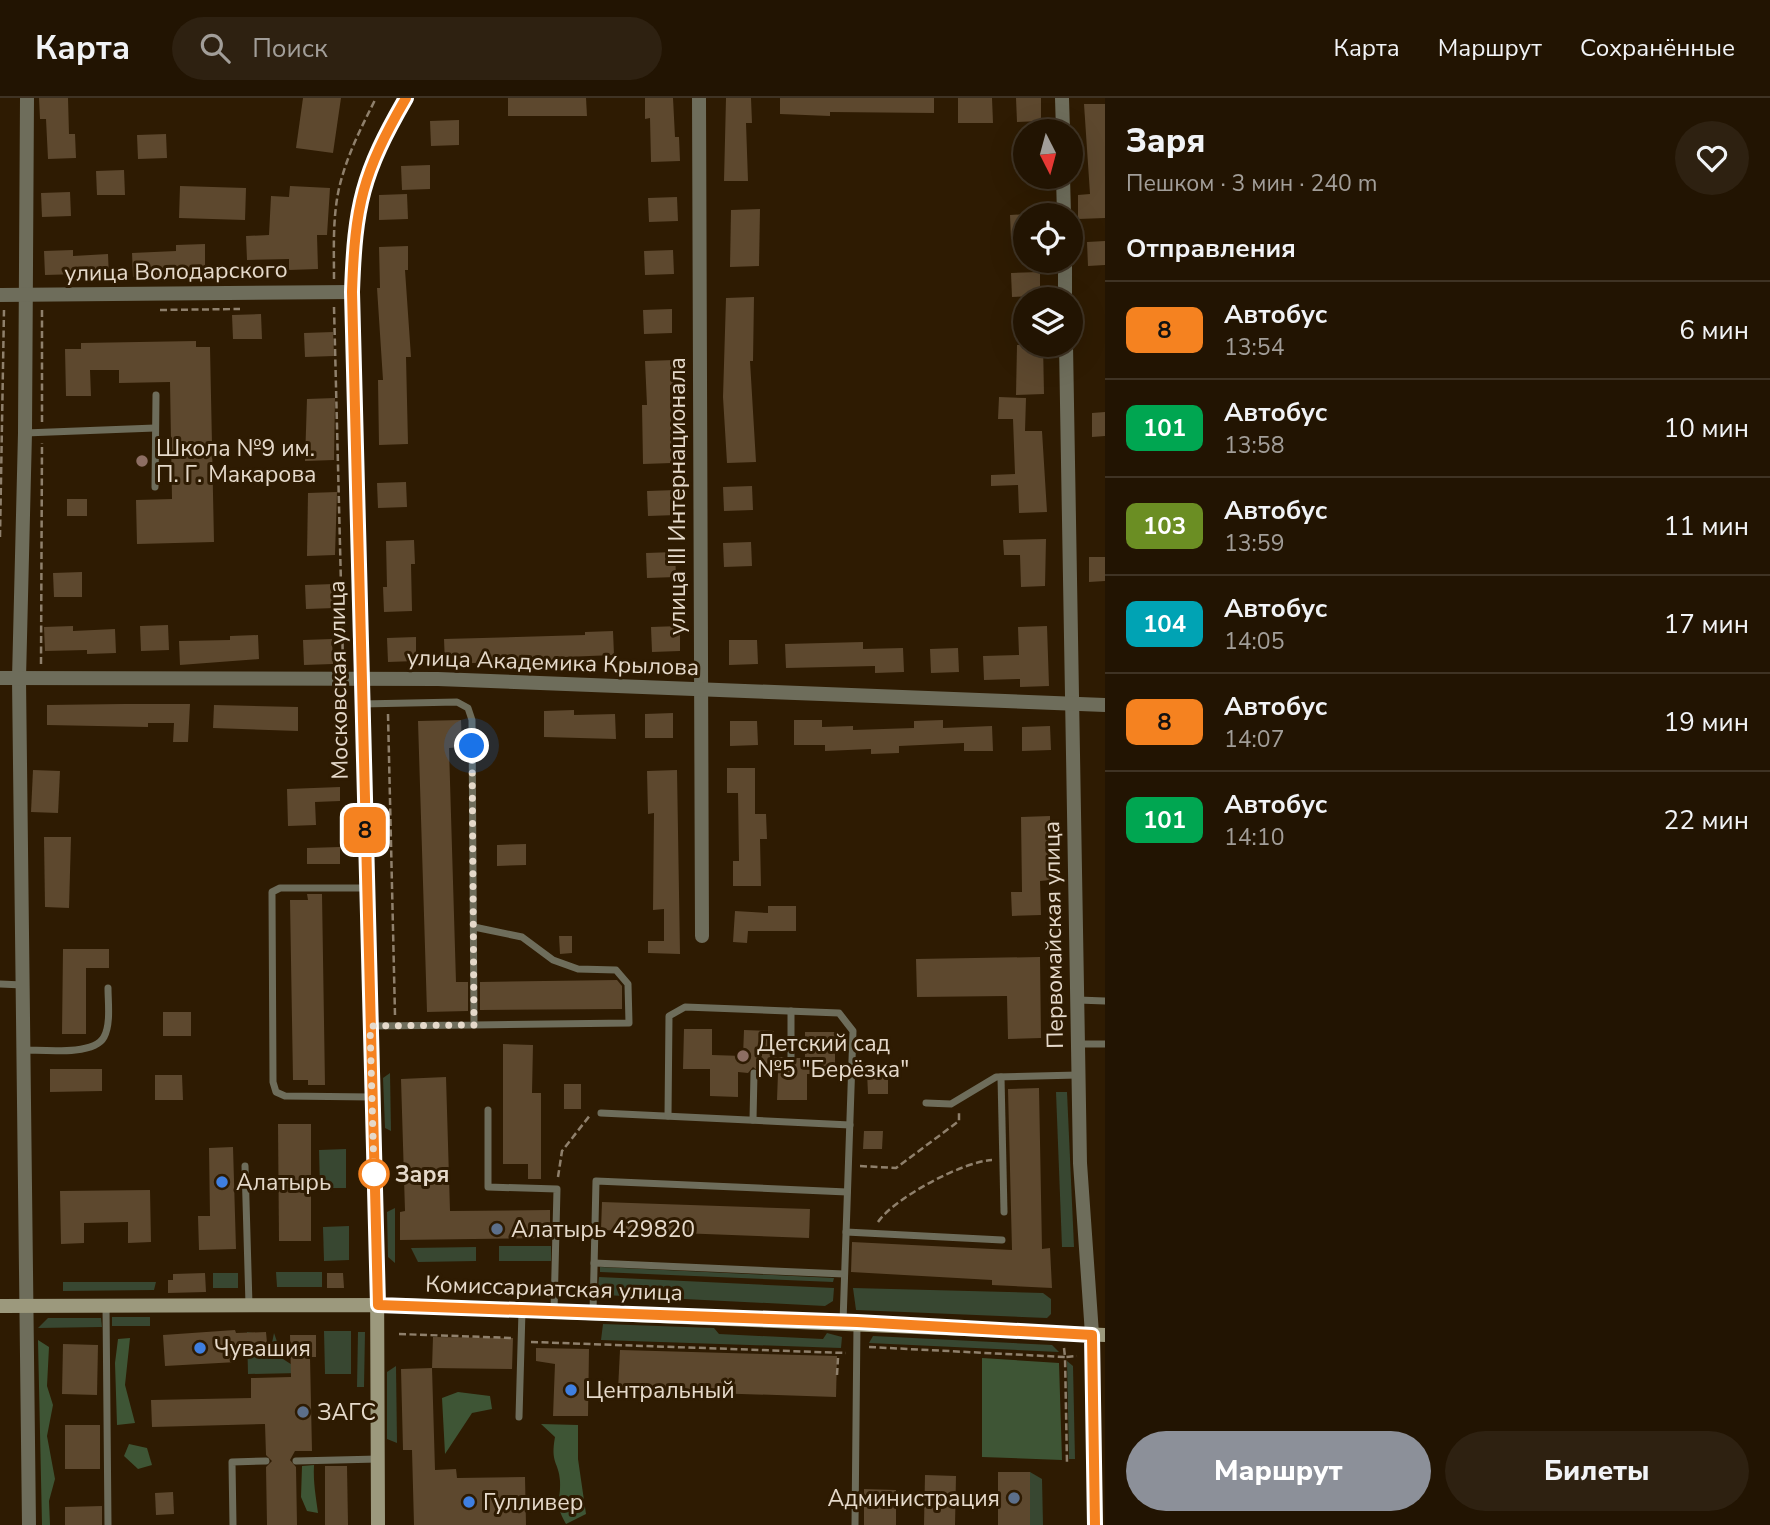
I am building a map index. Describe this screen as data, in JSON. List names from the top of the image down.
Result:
{
  "streets": {
    "street": [
      "улица Володарского",
      "улица III Интернационала",
      "улица Академика Крылова",
      "Московская улица",
      "Первомайская улица",
      "Комиссариатская улица"
    ]
  },
  "crossings": [
    ["улица Володарского", "Московская улица"],
    ["улица III Интернационала", "улица Академика Крылова"],
    ["улица Академика Крылова", "Московская улица"],
    ["улица Академика Крылова", "Первомайская улица"],
    ["Московская улица", "Комиссариатская улица"],
    ["Первомайская улица", "Комиссариатская улица"]
  ],
  "places": [
    "Школа №9 им. П. Г. Макарова",
    "Детский сад №5 \"Берёзка\"",
    "Заря",
    "Алатырь",
    "Алатырь 429820",
    "Чувашия",
    "Центральный",
    "ЗАГС",
    "Администрация",
    "Гулливер"
  ],
  "lines": ["bus line 8"],
  "north": "bottom",
  "page": {
    "header": "Карта",
    "search": "Поиск",
    "nav": ["Карта", "Маршрут", "Сохранённые"],
    "on_map": "8",
    "heading": [
      ["Заря", "Пешком · 3 мин · 240 m"],
      "Отправления"
    ],
    "list": [
      {
        "mark": "8",
        "name": "Автобус",
        "note": "13:54",
        "value": "6 мин"
      },
      {
        "mark": "101",
        "name": "Автобус",
        "note": "13:58",
        "value": "10 мин"
      },
      {
        "mark": "103",
        "name": "Автобус",
        "note": "13:59",
        "value": "11 мин"
      },
      {
        "mark": "104",
        "name": "Автобус",
        "note": "14:05",
        "value": "17 мин"
      },
      {
        "mark": "8",
        "name": "Автобус",
        "note": "14:07",
        "value": "19 мин"
      },
      {
        "mark": "101",
        "name": "Автобус",
        "note": "14:10",
        "value": "22 мин"
      }
    ],
    "buttons": ["Маршрут", "Билеты"]
  }
}
